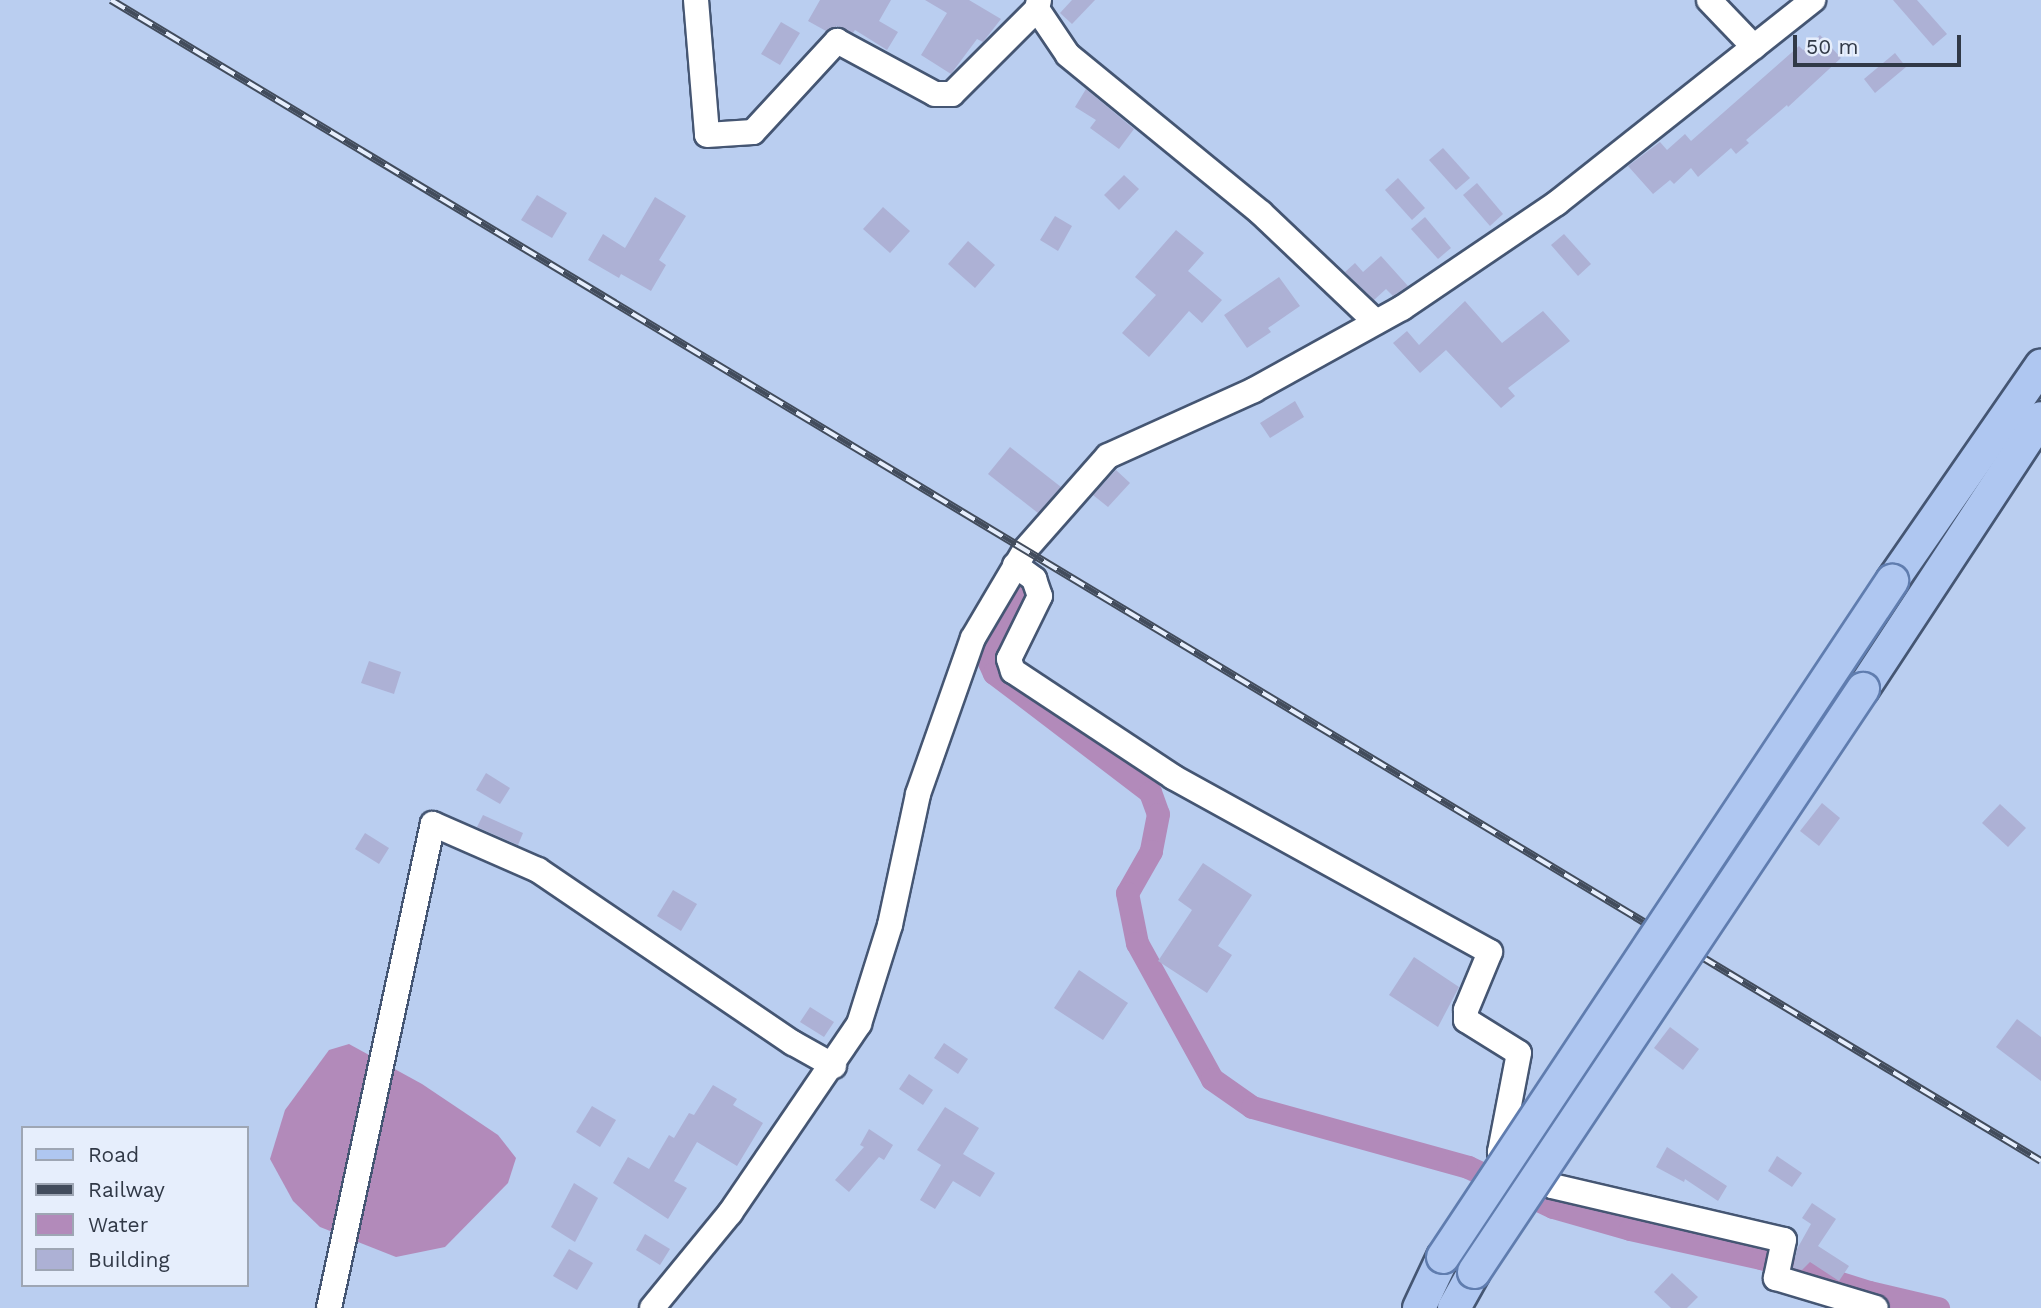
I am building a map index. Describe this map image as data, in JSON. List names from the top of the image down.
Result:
{
  "legend": [
    "Road",
    "Railway",
    "Water",
    "Building"
  ],
  "scale_bar": "50 m"
}
